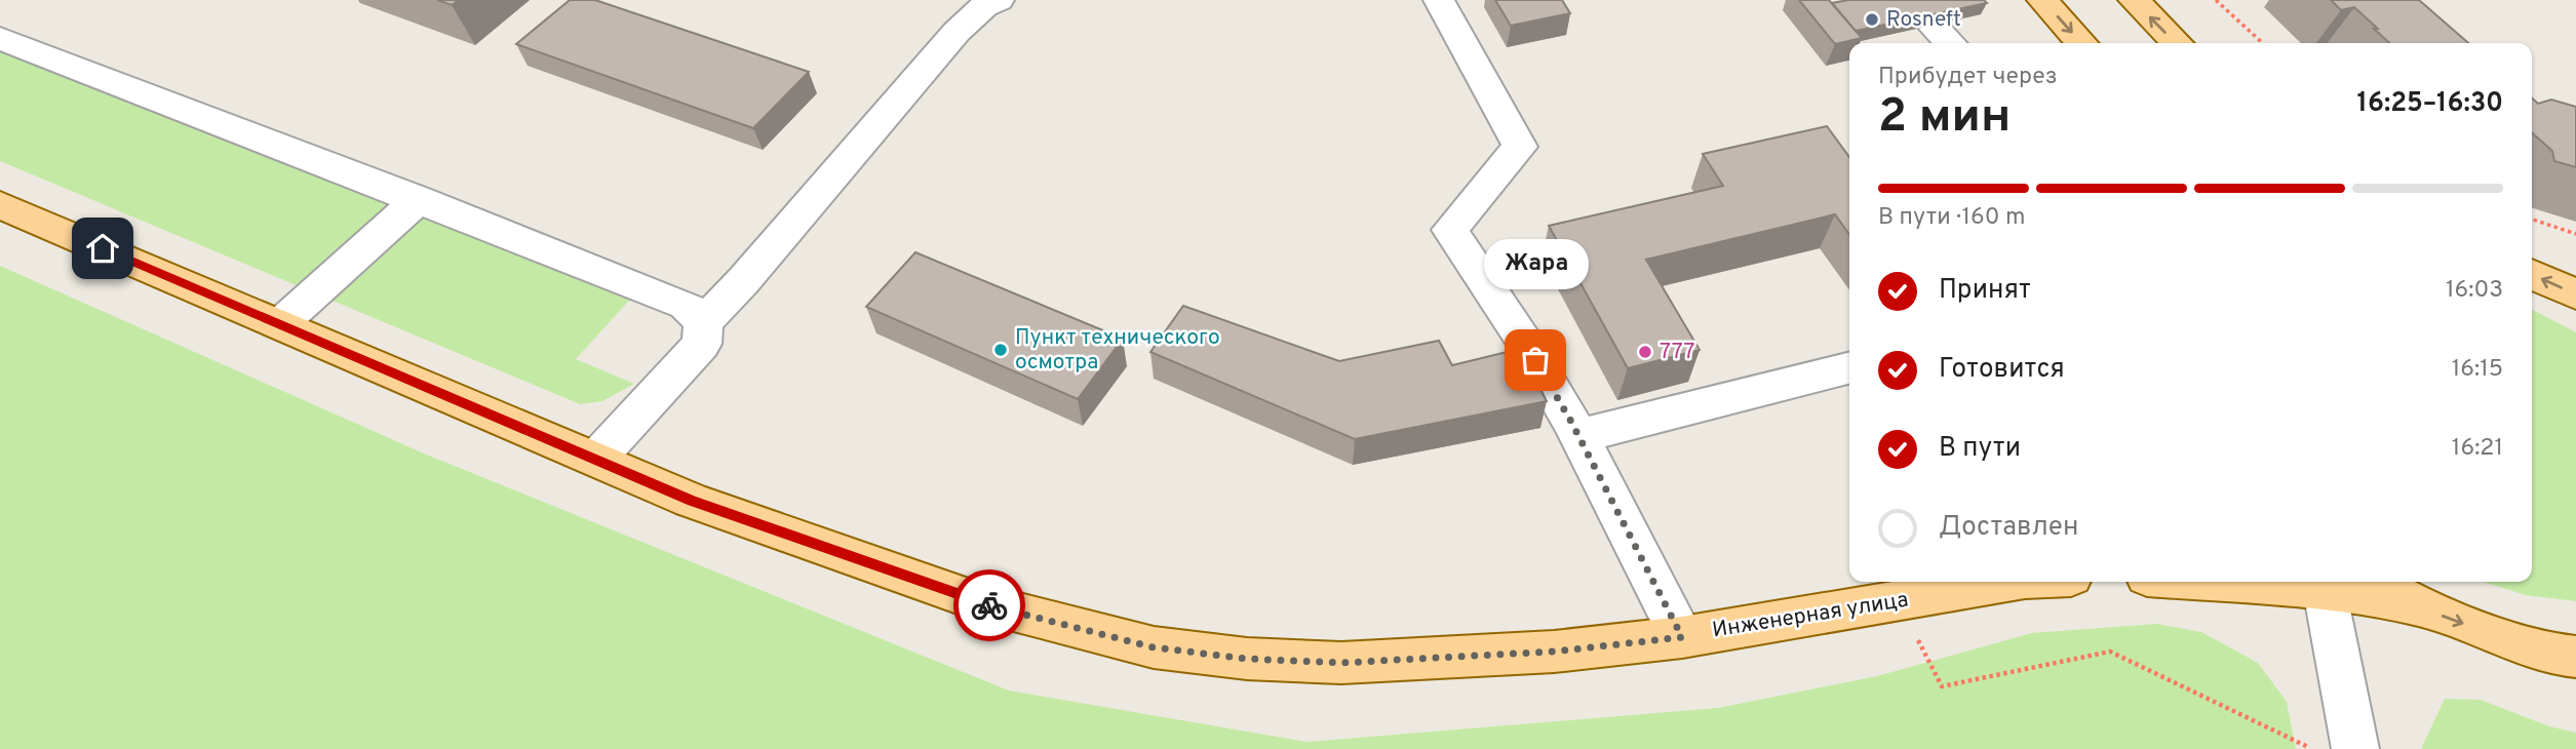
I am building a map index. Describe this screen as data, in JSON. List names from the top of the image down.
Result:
{
  "streets": {
    "main road": ["Инженерная улица"]
  },
  "places": [
    "Rosneft",
    "Пункт технического осмотра",
    "777",
    "Жара"
  ],
  "page": {
    "heading": ["2 мин", "Прибудет через", "16:25–16:30"],
    "bar": "В пути · 160 m",
    "bubble": "Жара",
    "list": [
      ["Принят", "16:03"],
      ["Готовится", "16:15"],
      ["В пути", "16:21"],
      "Доставлен"
    ]
  }
}
